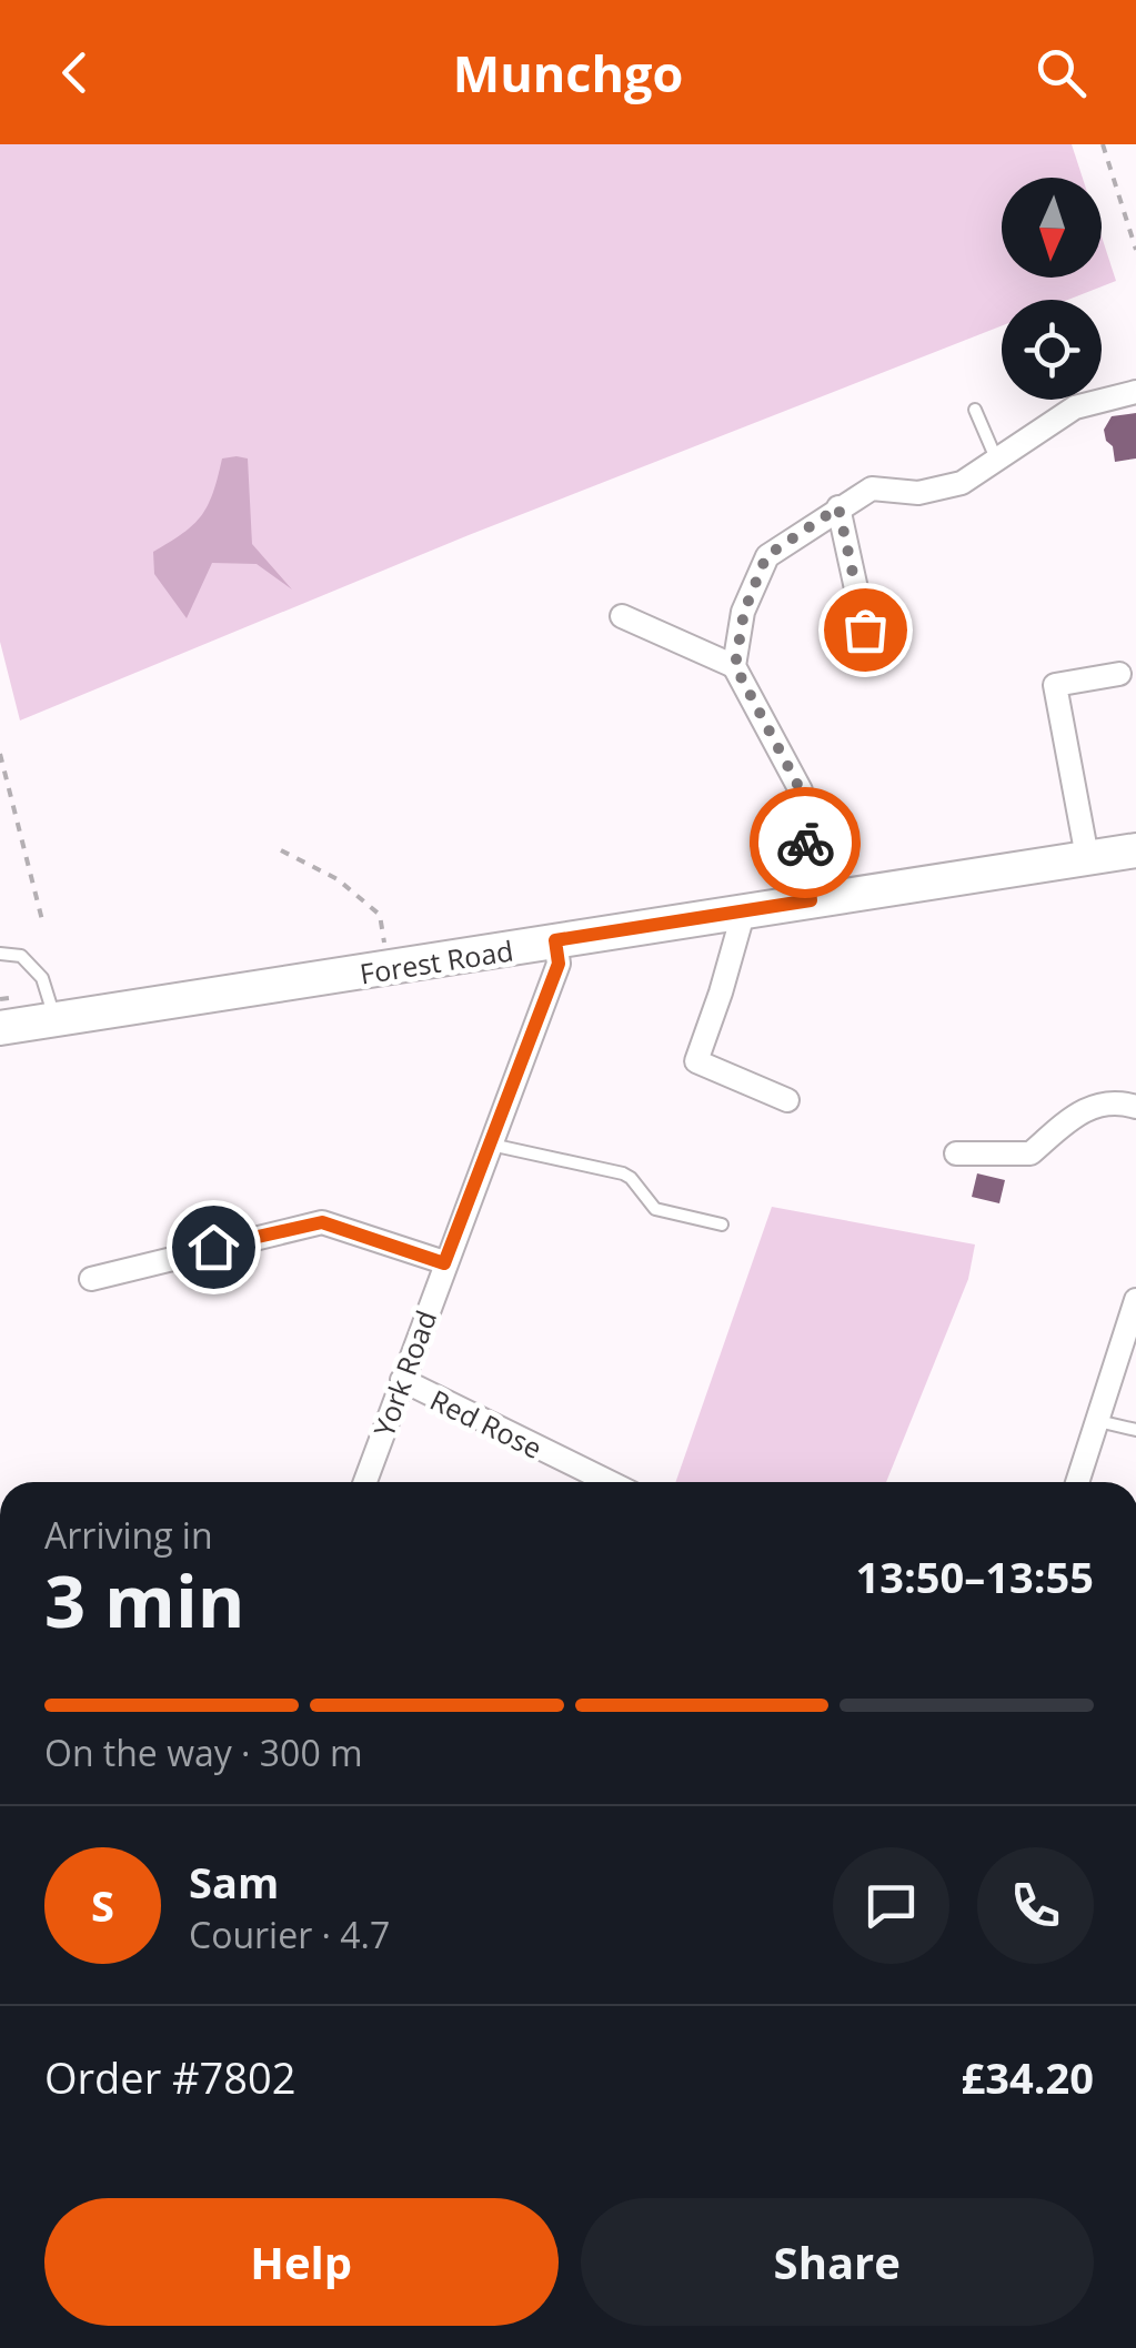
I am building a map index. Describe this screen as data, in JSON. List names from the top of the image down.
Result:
{
  "streets": {
    "main road": ["Forest Road"],
    "street": ["York Road", "Red Rose"]
  },
  "crossings": [
    ["Forest Road", "York Road"],
    ["York Road", "Red Rose"]
  ],
  "north": "bottom",
  "page": {
    "header": "Munchgo",
    "heading": ["3 min", "Arriving in", "13:50–13:55"],
    "panel": [
      "Sam",
      "Courier · 4.7",
      "Order #7802",
      "£34.20"
    ],
    "bar": "On the way · 300 m",
    "round": "S",
    "buttons": ["Help", "Share"]
  }
}
